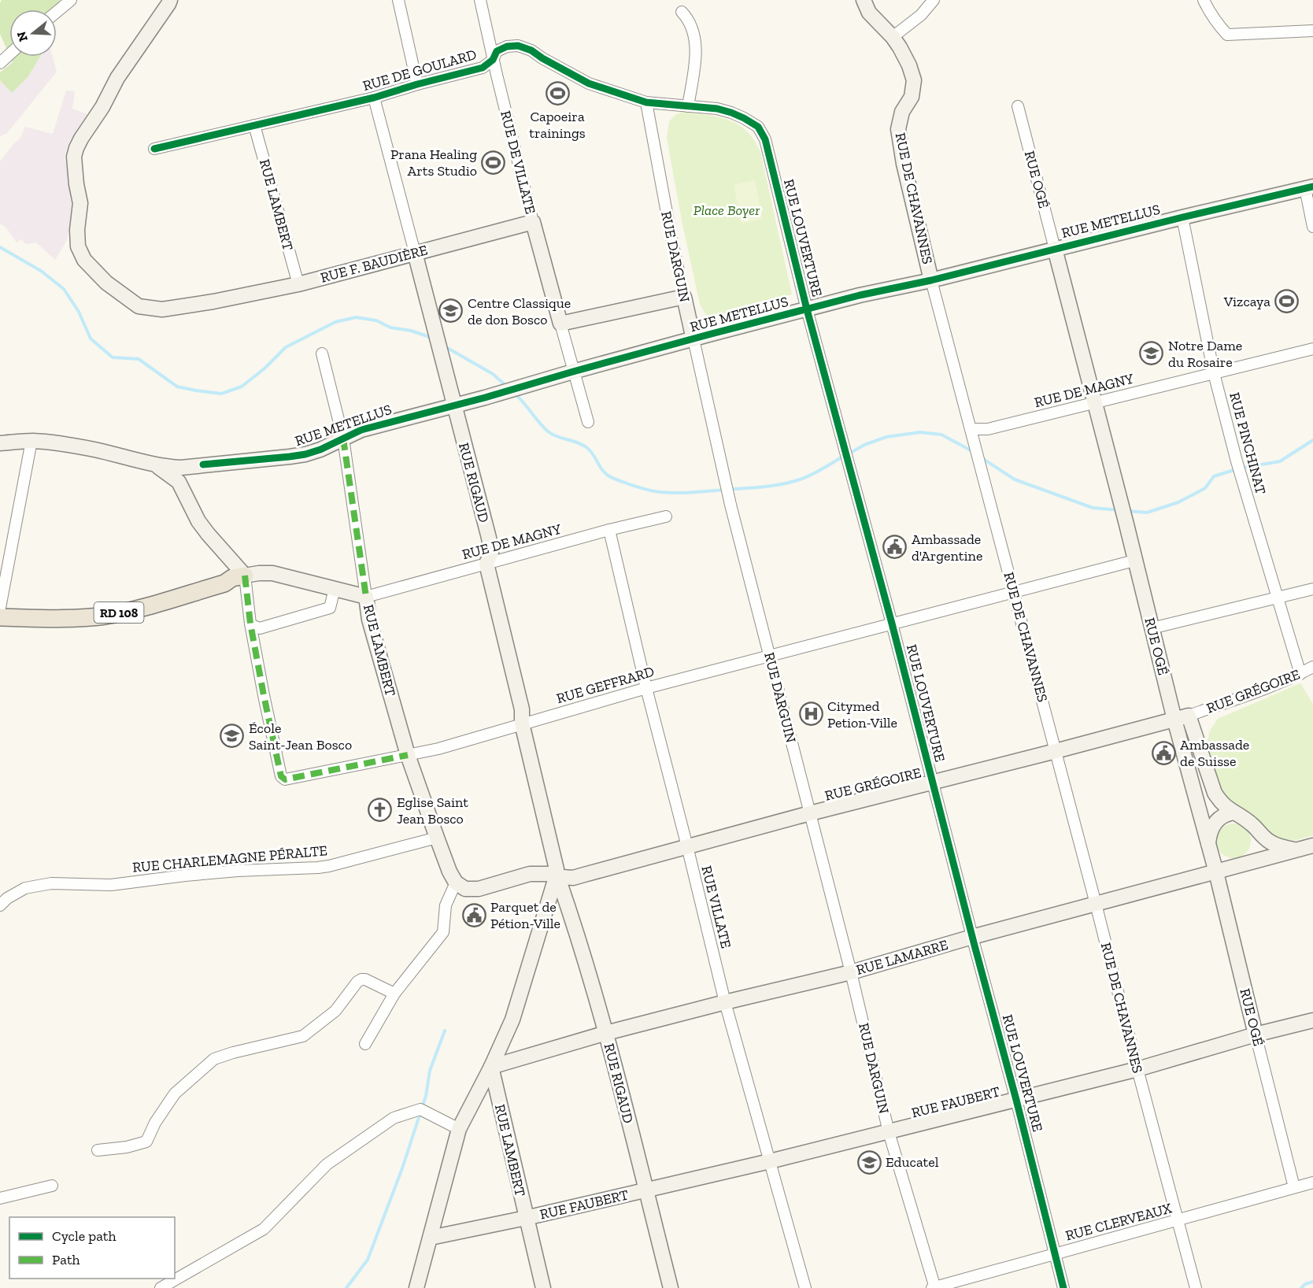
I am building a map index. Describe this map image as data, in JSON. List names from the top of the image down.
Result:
{
  "streets": {
    "main road": ["RD 108"],
    "street": [
      "RUE DE GOULARD",
      "RUE DE VILLATE",
      "RUE OGÉ",
      "RUE DE CHAVANNES",
      "RUE LAMBERT",
      "RUE METELLUS",
      "RUE LOUVERTURE",
      "RUE DARGUIN",
      "RUE F. BAUDIÈRE",
      "RUE DE MAGNY",
      "RUE PINCHINAT",
      "RUE RIGAUD",
      "RUE GEFFRARD",
      "RUE GRÉGOIRE",
      "RUE CHARLEMAGNE PÉRALTE",
      "RUE VILLATE",
      "RUE LAMARRE",
      "RUE FAUBERT",
      "RUE CLERVEAUX"
    ]
  },
  "crossings": [
    ["RUE DE GOULARD", "RUE DE VILLATE"],
    ["RUE DE GOULARD", "RUE LAMBERT"],
    ["RUE DE GOULARD", "RUE LOUVERTURE"],
    ["RUE DE GOULARD", "RUE DARGUIN"],
    ["RUE DE GOULARD", "RUE RIGAUD"],
    ["RUE DE VILLATE", "RUE F. BAUDIÈRE"],
    ["RUE OGÉ", "RUE METELLUS"],
    ["RUE OGÉ", "RUE DE MAGNY"],
    ["RUE OGÉ", "RUE GEFFRARD"],
    ["RUE OGÉ", "RUE GRÉGOIRE"],
    ["RUE OGÉ", "RUE LAMARRE"],
    ["RUE OGÉ", "RUE FAUBERT"],
    ["RUE OGÉ", "RUE CLERVEAUX"],
    ["RUE DE CHAVANNES", "RUE METELLUS"],
    ["RUE DE CHAVANNES", "RUE DE MAGNY"],
    ["RUE DE CHAVANNES", "RUE GEFFRARD"],
    ["RUE DE CHAVANNES", "RUE GRÉGOIRE"],
    ["RUE DE CHAVANNES", "RUE LAMARRE"],
    ["RUE DE CHAVANNES", "RUE FAUBERT"],
    ["RUE DE CHAVANNES", "RUE CLERVEAUX"],
    ["RUE LAMBERT", "RUE METELLUS"],
    ["RUE LAMBERT", "RUE F. BAUDIÈRE"],
    ["RUE LAMBERT", "RUE DE MAGNY"],
    ["RUE LAMBERT", "RD 108"],
    ["RUE LAMBERT", "RUE GEFFRARD"],
    ["RUE LAMBERT", "RUE GRÉGOIRE"],
    ["RUE LAMBERT", "RUE CHARLEMAGNE PÉRALTE"],
    ["RUE LAMBERT", "RUE LAMARRE"],
    ["RUE LAMBERT", "RUE FAUBERT"],
    ["RUE METELLUS", "RUE LOUVERTURE"],
    ["RUE METELLUS", "RUE DARGUIN"],
    ["RUE METELLUS", "RUE PINCHINAT"],
    ["RUE METELLUS", "RUE RIGAUD"],
    ["RUE LOUVERTURE", "RUE GEFFRARD"],
    ["RUE LOUVERTURE", "RUE GRÉGOIRE"],
    ["RUE LOUVERTURE", "RUE LAMARRE"],
    ["RUE LOUVERTURE", "RUE FAUBERT"],
    ["RUE LOUVERTURE", "RUE CLERVEAUX"],
    ["RUE DARGUIN", "RUE GEFFRARD"],
    ["RUE DARGUIN", "RUE GRÉGOIRE"],
    ["RUE DARGUIN", "RUE LAMARRE"],
    ["RUE DARGUIN", "RUE FAUBERT"],
    ["RUE DARGUIN", "RUE CLERVEAUX"],
    ["RUE F. BAUDIÈRE", "RUE RIGAUD"],
    ["RUE DE MAGNY", "RUE PINCHINAT"],
    ["RUE DE MAGNY", "RUE RIGAUD"],
    ["RUE DE MAGNY", "RD 108"],
    ["RUE DE MAGNY", "RUE VILLATE"],
    ["RUE PINCHINAT", "RUE GRÉGOIRE"],
    ["RUE RIGAUD", "RUE GEFFRARD"],
    ["RUE RIGAUD", "RUE GRÉGOIRE"],
    ["RUE RIGAUD", "RUE LAMARRE"],
    ["RUE RIGAUD", "RUE FAUBERT"],
    ["RD 108", "RUE GEFFRARD"],
    ["RUE GEFFRARD", "RUE VILLATE"],
    ["RUE GRÉGOIRE", "RUE VILLATE"],
    ["RUE VILLATE", "RUE LAMARRE"],
    ["RUE VILLATE", "RUE FAUBERT"]
  ],
  "parks": ["Place Boyer"],
  "places": {
    "sports": ["Capoeira trainings", "Prana Healing Arts Studio", "Vizcaya"],
    "school or university": [
      "Centre Classique de don Bosco",
      "Notre Dame du Rosaire",
      "École Saint-Jean Bosco",
      "Educatel"
    ],
    "public building": ["Ambassade d'Argentine", "Ambassade de Suisse", "Parquet de Pétion-Ville"],
    "hospital": ["Citymed Petion-Ville"],
    "church": ["Eglise Saint Jean Bosco"]
  },
  "legend": ["Cycle path", "Path"],
  "north": "left"
}
